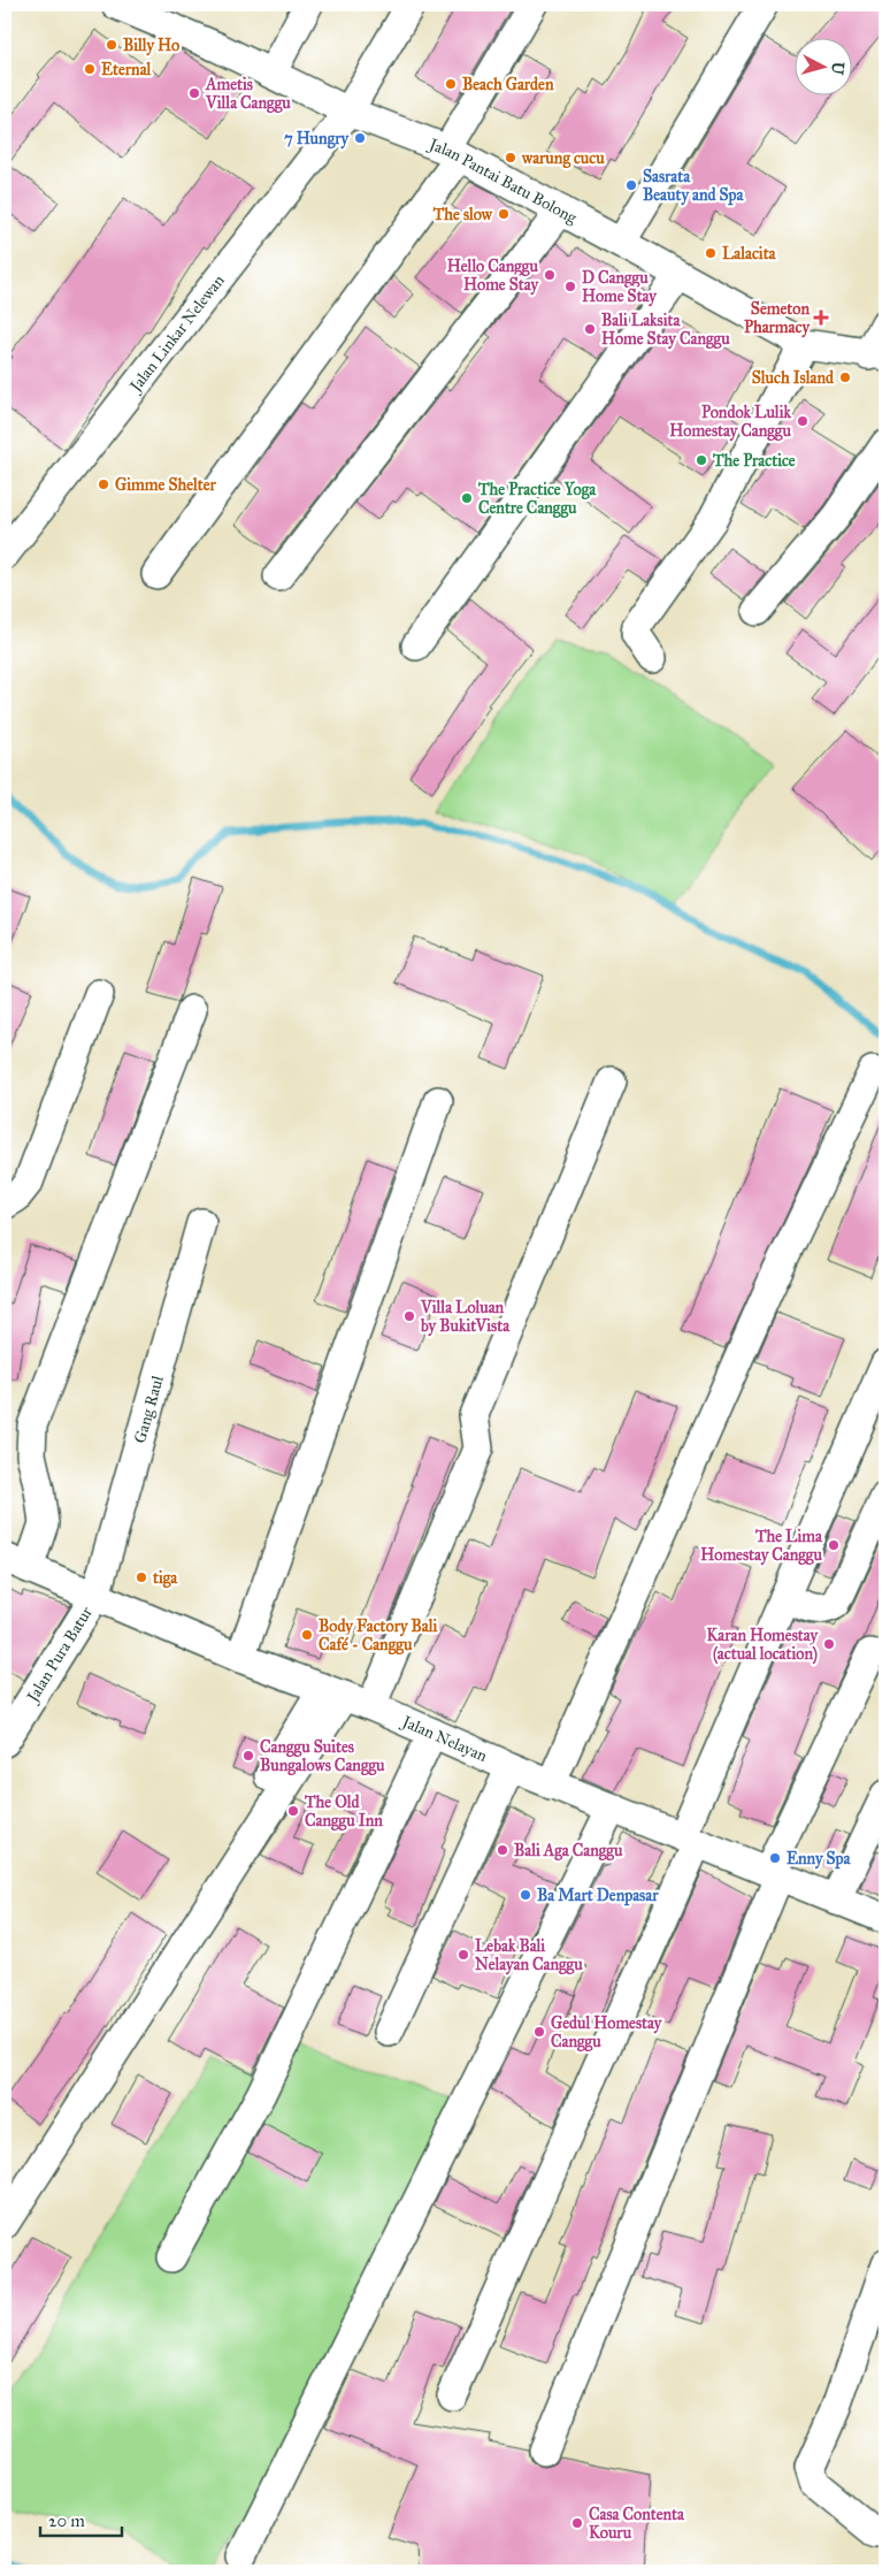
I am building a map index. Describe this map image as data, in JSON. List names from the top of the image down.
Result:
{
  "streets": {
    "street": [
      "Jalan Pantai Batu Bolong",
      "Jalan Linkar Nelewan",
      "Gang Raul",
      "Jalan Pura Batur",
      "Jalan Nelayan"
    ]
  },
  "crossings": [
    ["Jalan Pantai Batu Bolong", "Jalan Linkar Nelewan"],
    ["Gang Raul", "Jalan Pura Batur"],
    ["Gang Raul", "Jalan Nelayan"],
    ["Jalan Pura Batur", "Jalan Nelayan"]
  ],
  "places": {
    "other": [
      "Billy Ho",
      "Eternal",
      "Beach Garden",
      "Ametis Villa Canggu",
      "7 Hungry",
      "warung cucu",
      "Sasrata Beauty and Spa",
      "The slow",
      "Lalacita",
      "Hello Canggu Home Stay",
      "D Canggu Home Stay",
      "Bali Laksita Home Stay Canggu",
      "Sluch Island",
      "Pondok Lulik Homestay Canggu",
      "The Practice",
      "Gimme Shelter",
      "The Practice Yoga Centre Canggu",
      "Villa Loluan by BukitVista",
      "The Lima Homestay Canggu",
      "tiga",
      "Body Factory Bali Café - Canggu",
      "Karan Homestay (actual location)",
      "Canggu Suites Bungalows Canggu",
      "The Old Canggu Inn",
      "Bali Aga Canggu",
      "Enny Spa",
      "Ba Mart Denpasar",
      "Lebak Bali Nelayan Canggu",
      "Gedul Homestay Canggu",
      "Casa Contenta Kouru"
    ],
    "health": ["Semeton Pharmacy"]
  },
  "scale_bar": "20 m",
  "north": "right"
}
